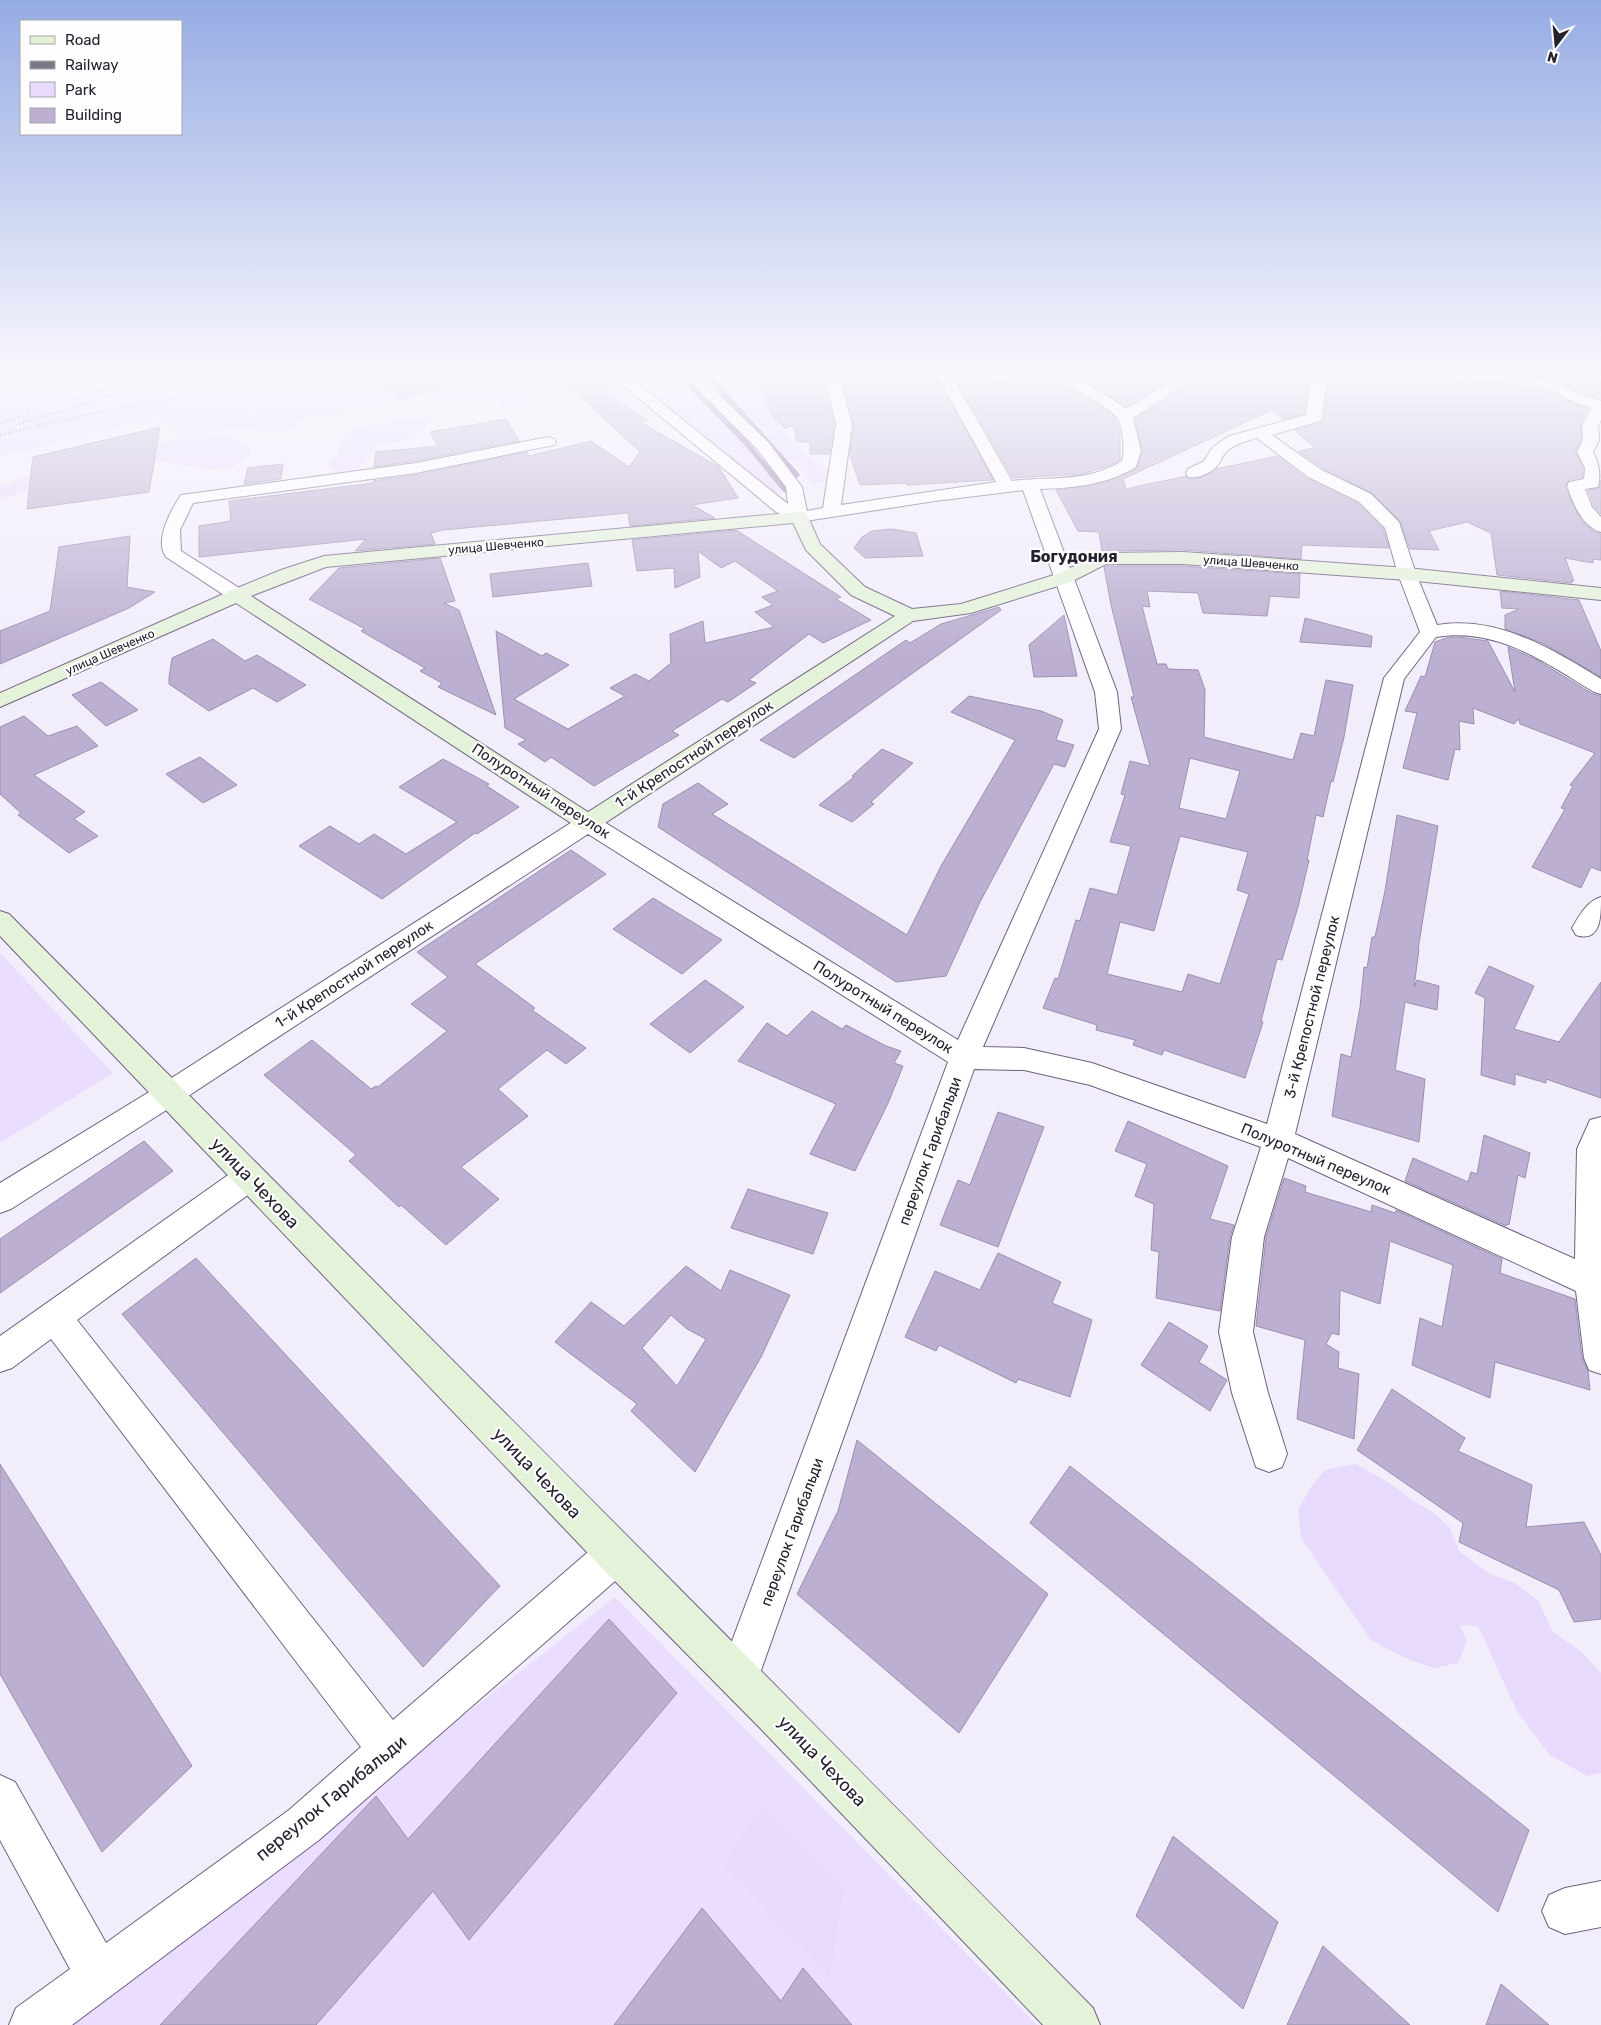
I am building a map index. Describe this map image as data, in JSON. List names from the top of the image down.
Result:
{
  "streets": {
    "street": [
      "улица Шевченко",
      "1-й Крепостной переулок",
      "Полуротный переулок",
      "3-й Крепостной переулок",
      "переулок Гарибальди",
      "улица Чехова"
    ]
  },
  "crossings": [
    ["улица Шевченко", "1-й Крепостной переулок"],
    ["улица Шевченко", "Полуротный переулок"],
    ["улица Шевченко", "переулок Гарибальди"],
    ["1-й Крепостной переулок", "Полуротный переулок"],
    ["1-й Крепостной переулок", "улица Чехова"],
    ["Полуротный переулок", "3-й Крепостной переулок"],
    ["Полуротный переулок", "переулок Гарибальди"],
    ["переулок Гарибальди", "улица Чехова"]
  ],
  "districts": ["Богудония"],
  "legend": [
    "Road",
    "Railway",
    "Park",
    "Building"
  ],
  "north": "bottom"
}
